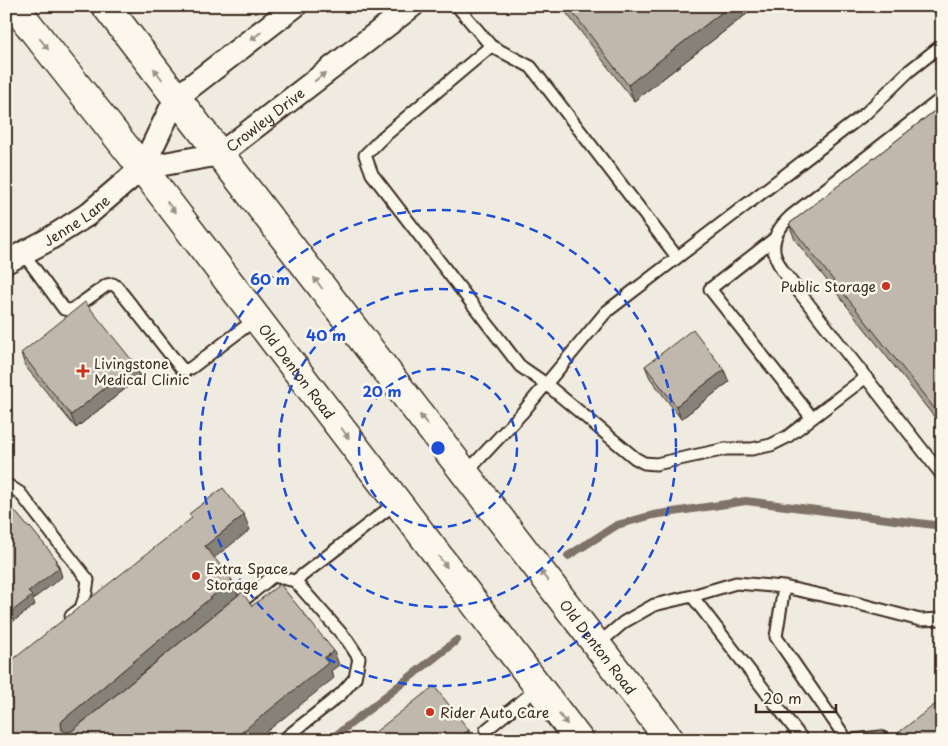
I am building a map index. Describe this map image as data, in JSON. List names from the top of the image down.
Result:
{
  "streets": {
    "main road": ["Old Denton Road"],
    "street": ["Crowley Drive", "Jenne Lane"]
  },
  "crossings": [
    ["Crowley Drive", "Jenne Lane"],
    ["Crowley Drive", "Old Denton Road"],
    ["Jenne Lane", "Old Denton Road"]
  ],
  "places": {
    "other": ["Public Storage", "Extra Space Storage", "Rider Auto Care"],
    "health": ["Livingstone Medical Clinic"]
  },
  "scale_bar": "20 m",
  "rings": ["60 m", "40 m", "20 m"]
}
